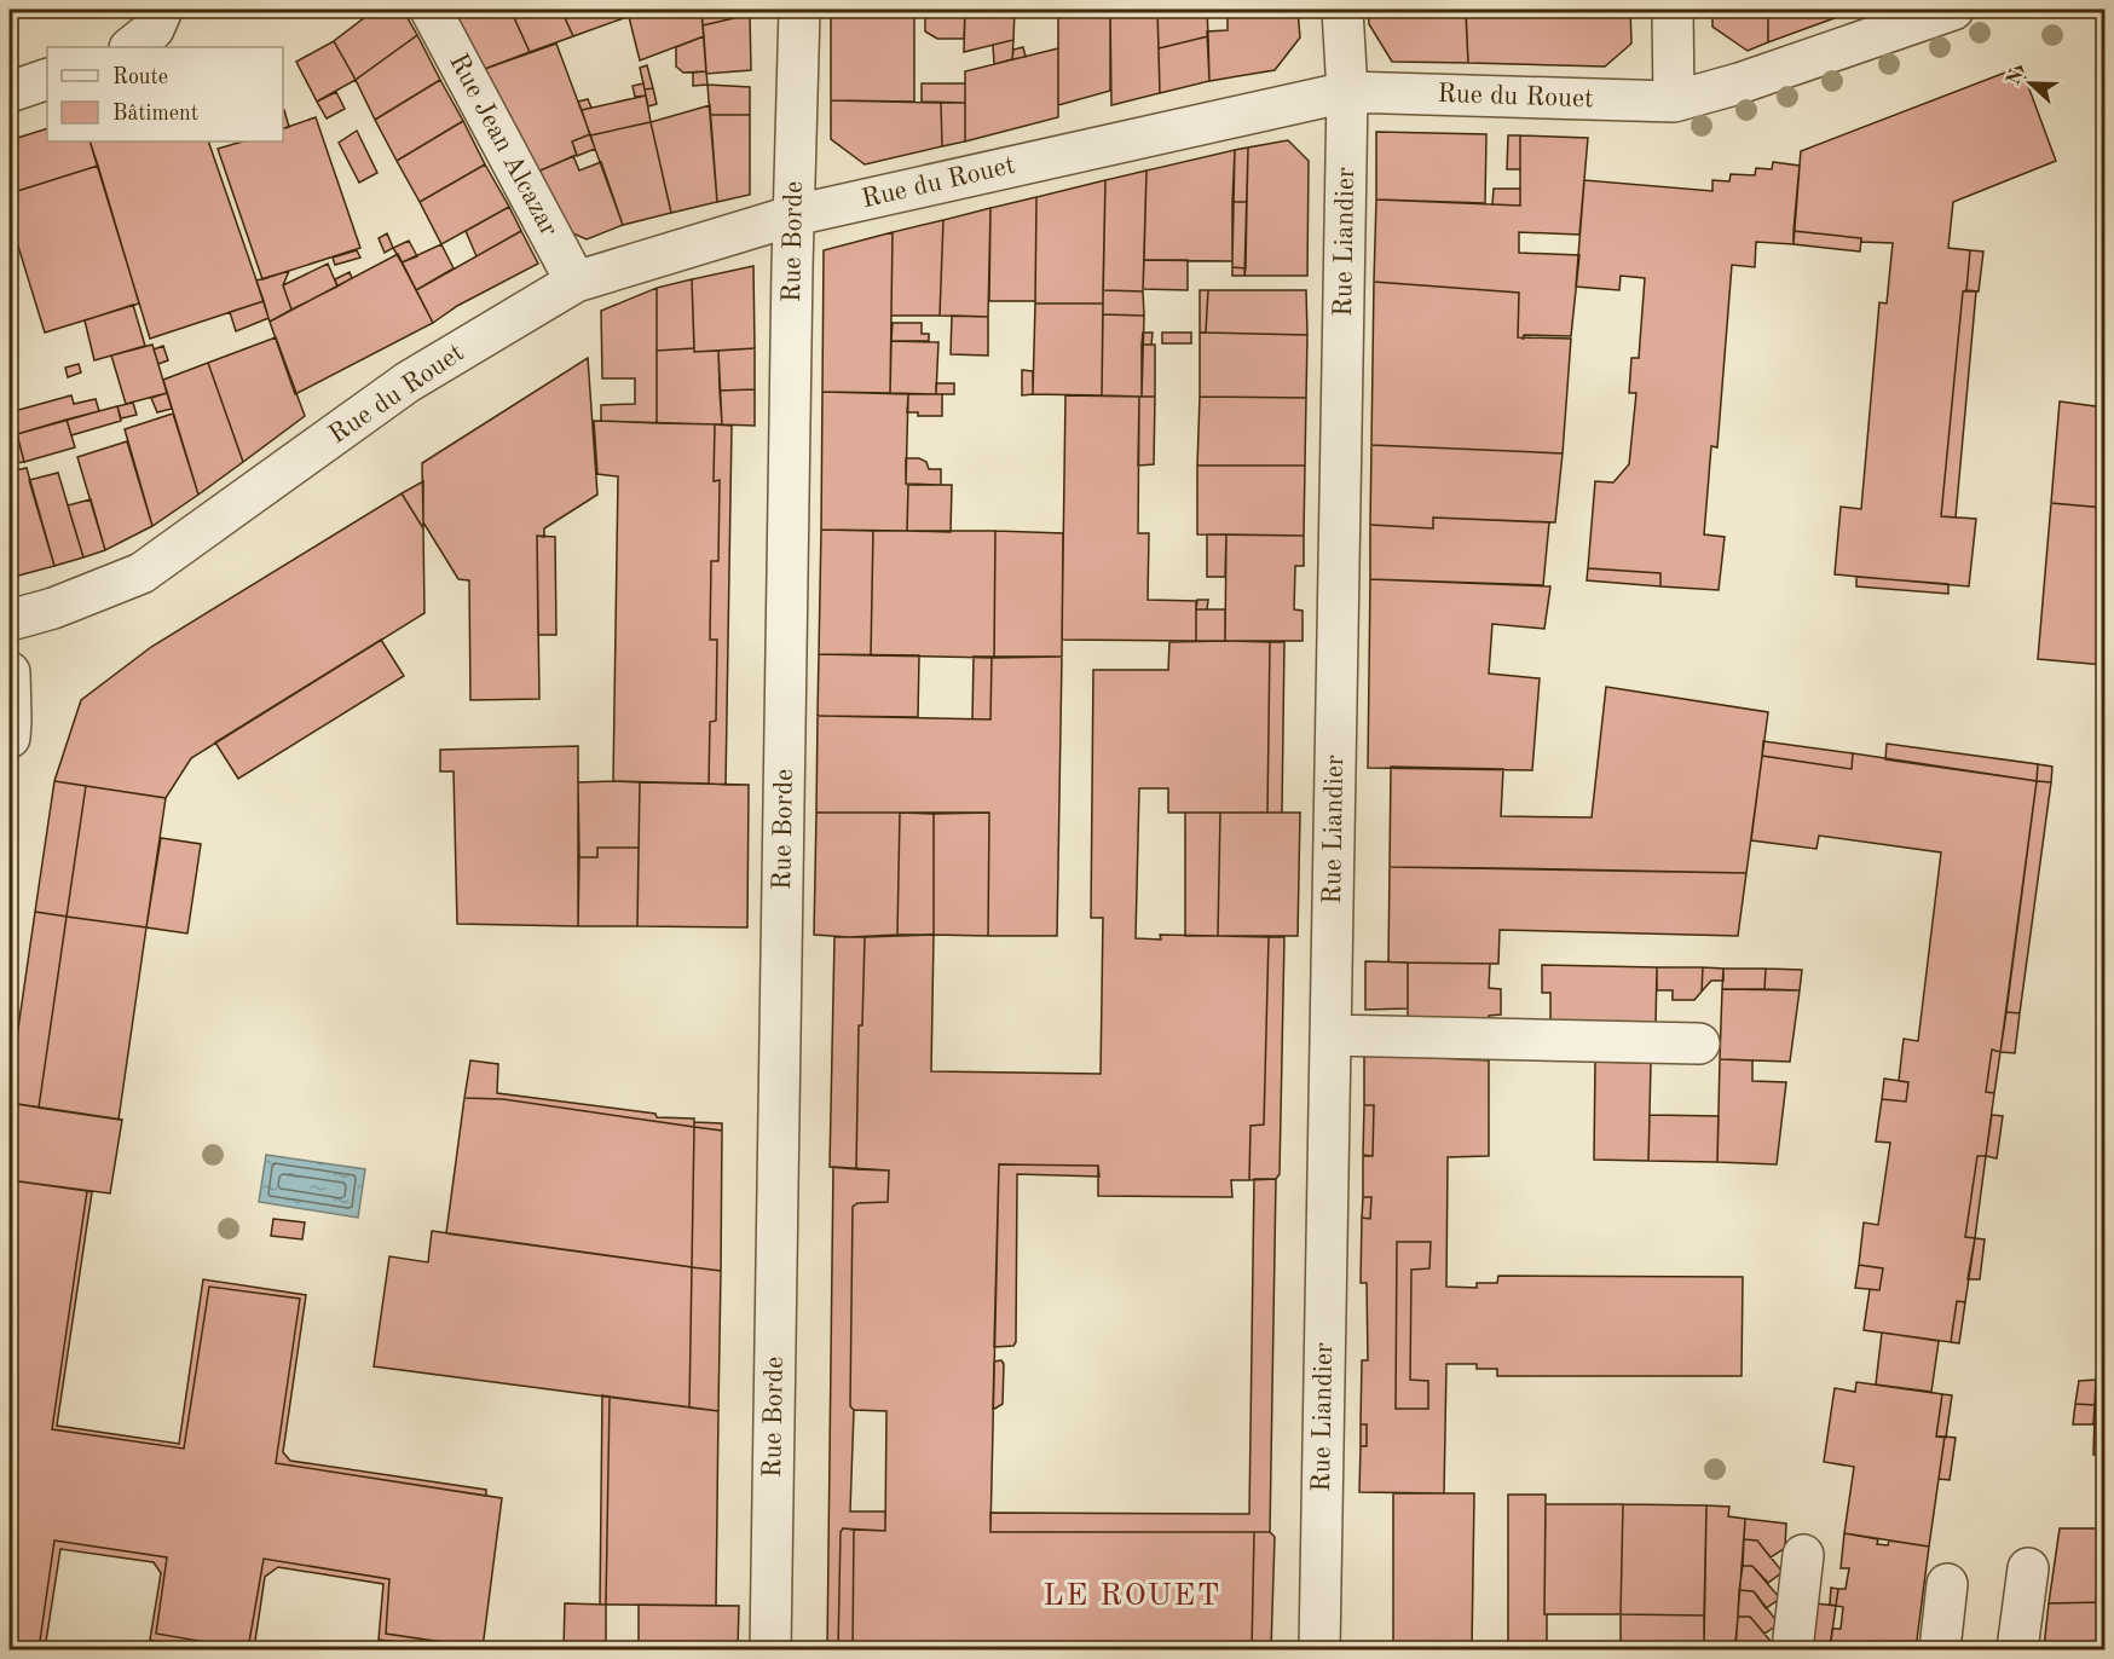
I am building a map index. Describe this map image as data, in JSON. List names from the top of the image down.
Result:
{
  "streets": {
    "street": [
      "Rue du Rouet",
      "Rue Jean Alcazar",
      "Rue Borde",
      "Rue Liandier"
    ]
  },
  "crossings": [
    ["Rue du Rouet", "Rue Jean Alcazar"],
    ["Rue du Rouet", "Rue Borde"],
    ["Rue du Rouet", "Rue Liandier"]
  ],
  "districts": ["LE ROUET"],
  "legend": ["Route", "Bâtiment"],
  "north": "left"
}
